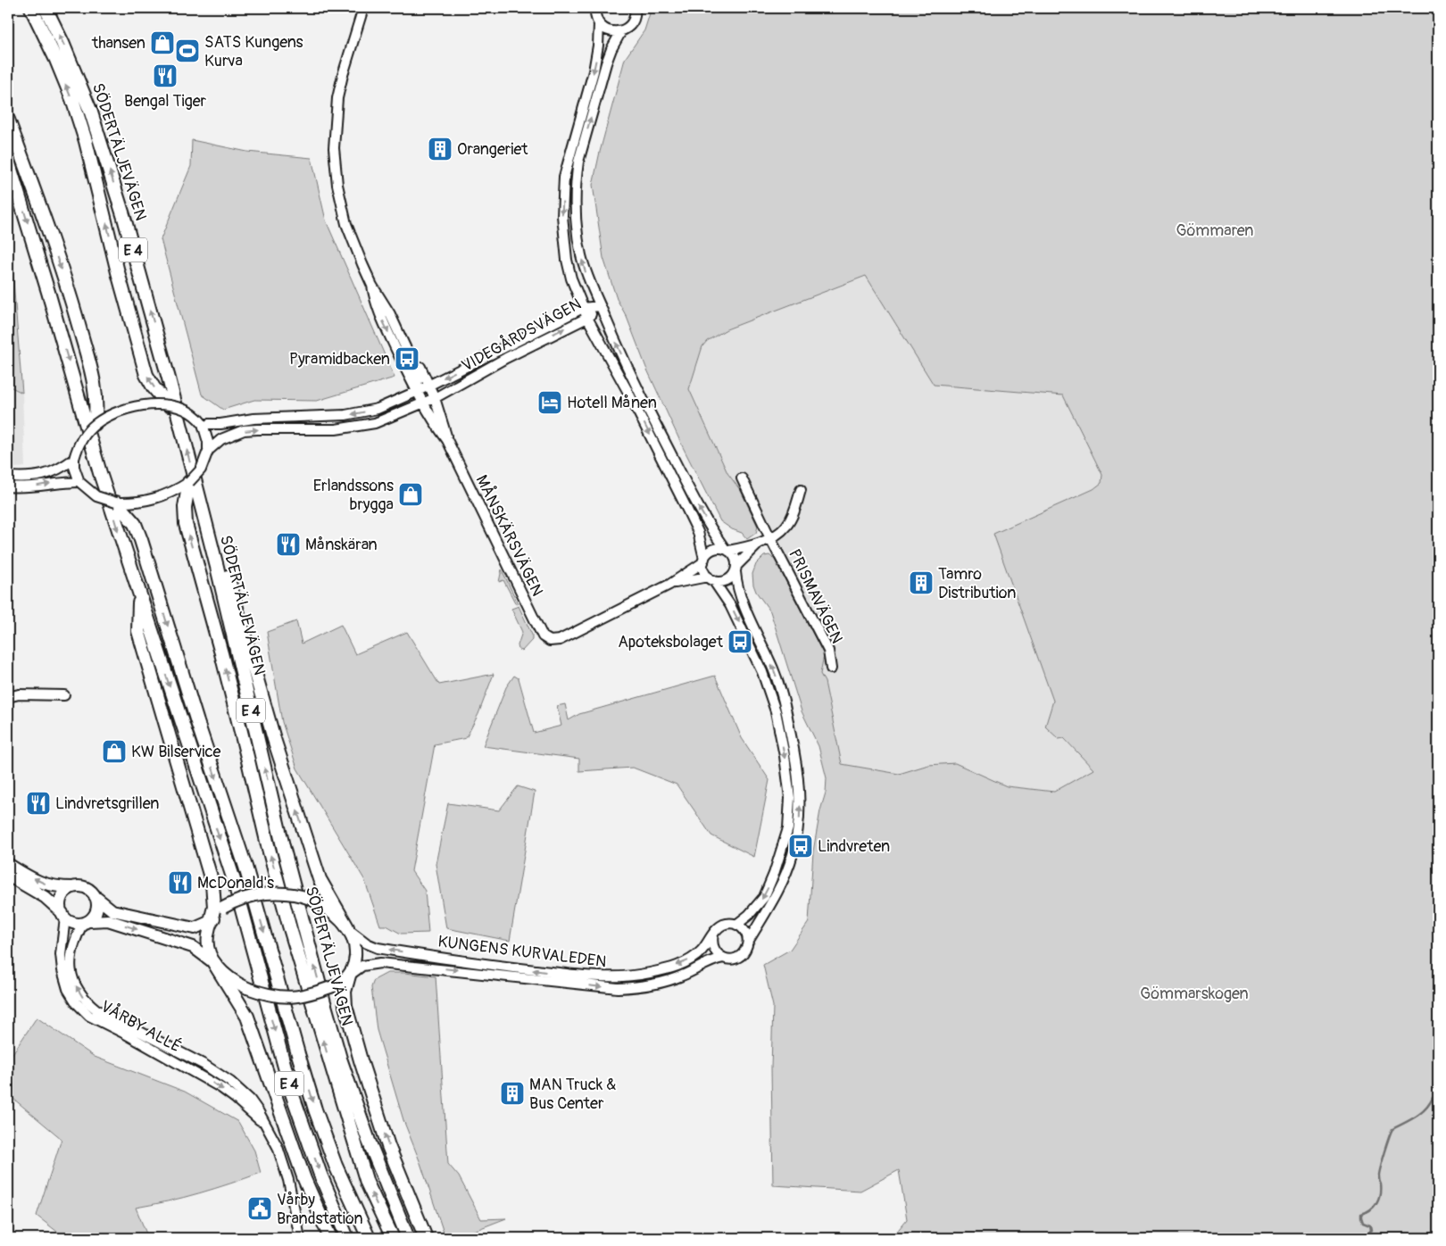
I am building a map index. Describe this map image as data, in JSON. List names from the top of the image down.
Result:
{
  "streets": {
    "highway": ["SÖDERTÄLJEVÄGEN", "E 4"],
    "street": [
      "VIDEGÅRDSVÄGEN",
      "MÅNSKÄRSVÄGEN",
      "PRISMAVÄGEN",
      "KUNGENS KURVALEDEN",
      "VÅRBY ALLÉ"
    ]
  },
  "crossings": [
    ["VIDEGÅRDSVÄGEN", "MÅNSKÄRSVÄGEN"]
  ],
  "parks": ["Gömmaren", "Gömmarskogen"],
  "places": {
    "shop": ["thansen", "Erlandssons brygga", "KW Bilservice"],
    "sports": ["SATS Kungens Kurva"],
    "restaurant": [
      "Bengal Tiger",
      "Månskäran",
      "Lindvretsgrillen",
      "McDonald's"
    ],
    "building": ["Orangeriet", "Tamro Distribution", "MAN Truck & Bus Center"],
    "bus stop": ["Pyramidbacken", "Apoteksbolaget", "Lindvreten"],
    "hotel": ["Hotell Månen"],
    "public building": ["Vårby Brandstation"]
  }
}
